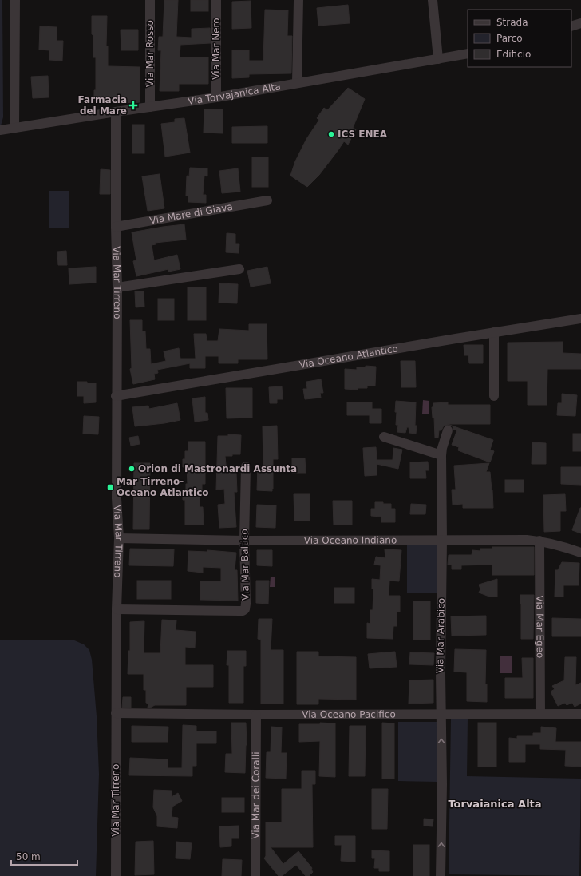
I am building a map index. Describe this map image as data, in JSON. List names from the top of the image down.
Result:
{
  "streets": {
    "street": [
      "Via Mar Nero",
      "Via Mar Rosso",
      "Via Torvajanica Alta",
      "Via Mare di Giava",
      "Via Mar Tirreno",
      "Via Oceano Atlantico",
      "Via Oceano Indiano",
      "Via Mar Baltico",
      "Via Mar Egeo",
      "Via Mar Arabico",
      "Via Oceano Pacifico",
      "Via Mar dei Coralli"
    ]
  },
  "crossings": [
    ["Via Mar Nero", "Via Torvajanica Alta"],
    ["Via Mar Rosso", "Via Torvajanica Alta"],
    ["Via Torvajanica Alta", "Via Mar Tirreno"],
    ["Via Mare di Giava", "Via Mar Tirreno"],
    ["Via Mar Tirreno", "Via Oceano Atlantico"],
    ["Via Mar Tirreno", "Via Oceano Indiano"],
    ["Via Mar Tirreno", "Via Mar Baltico"],
    ["Via Mar Tirreno", "Via Oceano Pacifico"],
    ["Via Oceano Indiano", "Via Mar Baltico"],
    ["Via Oceano Indiano", "Via Mar Egeo"],
    ["Via Oceano Indiano", "Via Mar Arabico"],
    ["Via Mar Egeo", "Via Oceano Pacifico"],
    ["Via Mar Arabico", "Via Oceano Pacifico"],
    ["Via Oceano Pacifico", "Via Mar dei Coralli"]
  ],
  "one_way": ["Via Mar Arabico"],
  "districts": ["Torvaianica Alta"],
  "places": {
    "health": ["Farmacia del Mare"],
    "other": ["ICS ENEA", "Orion di Mastronardi Assunta"],
    "transit": ["Mar Tirreno- Oceano Atlantico"]
  },
  "legend": ["Strada", "Parco", "Edificio"],
  "scale_bar": "50 m"
}
